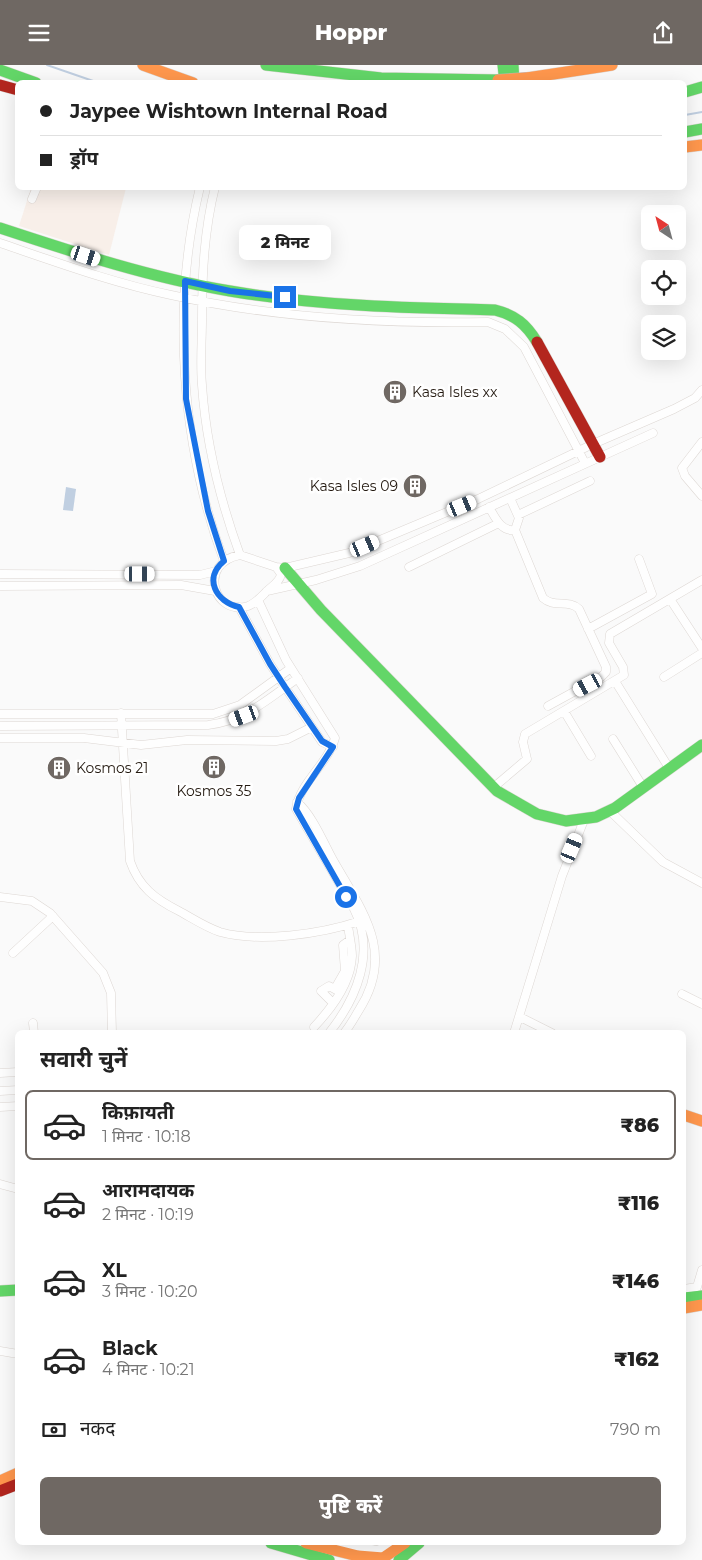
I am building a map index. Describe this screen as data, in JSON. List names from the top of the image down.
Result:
{
  "places": {
    "building": [
      "Kasa Isles xx",
      "Kasa Isles 09",
      "Kosmos 35",
      "Kosmos 21"
    ]
  },
  "north": "top left",
  "page": {
    "header": "Hoppr",
    "banner": ["Jaypee Wishtown Internal Road", "ड्रॉप"],
    "bubble": "2 मिनट",
    "heading": "सवारी चुनें",
    "list": [
      {
        "name": "किफ़ायती",
        "note": "1 मिनट · 10:18",
        "value": "₹86"
      },
      {
        "name": "आरामदायक",
        "note": "2 मिनट · 10:19",
        "value": "₹116"
      },
      {
        "name": "XL",
        "note": "3 मिनट · 10:20",
        "value": "₹146"
      },
      {
        "name": "Black",
        "note": "4 मिनट · 10:21",
        "value": "₹162"
      }
    ],
    "pay": ["नकद", "790 m"],
    "buttons": "पुष्टि करें"
  }
}
